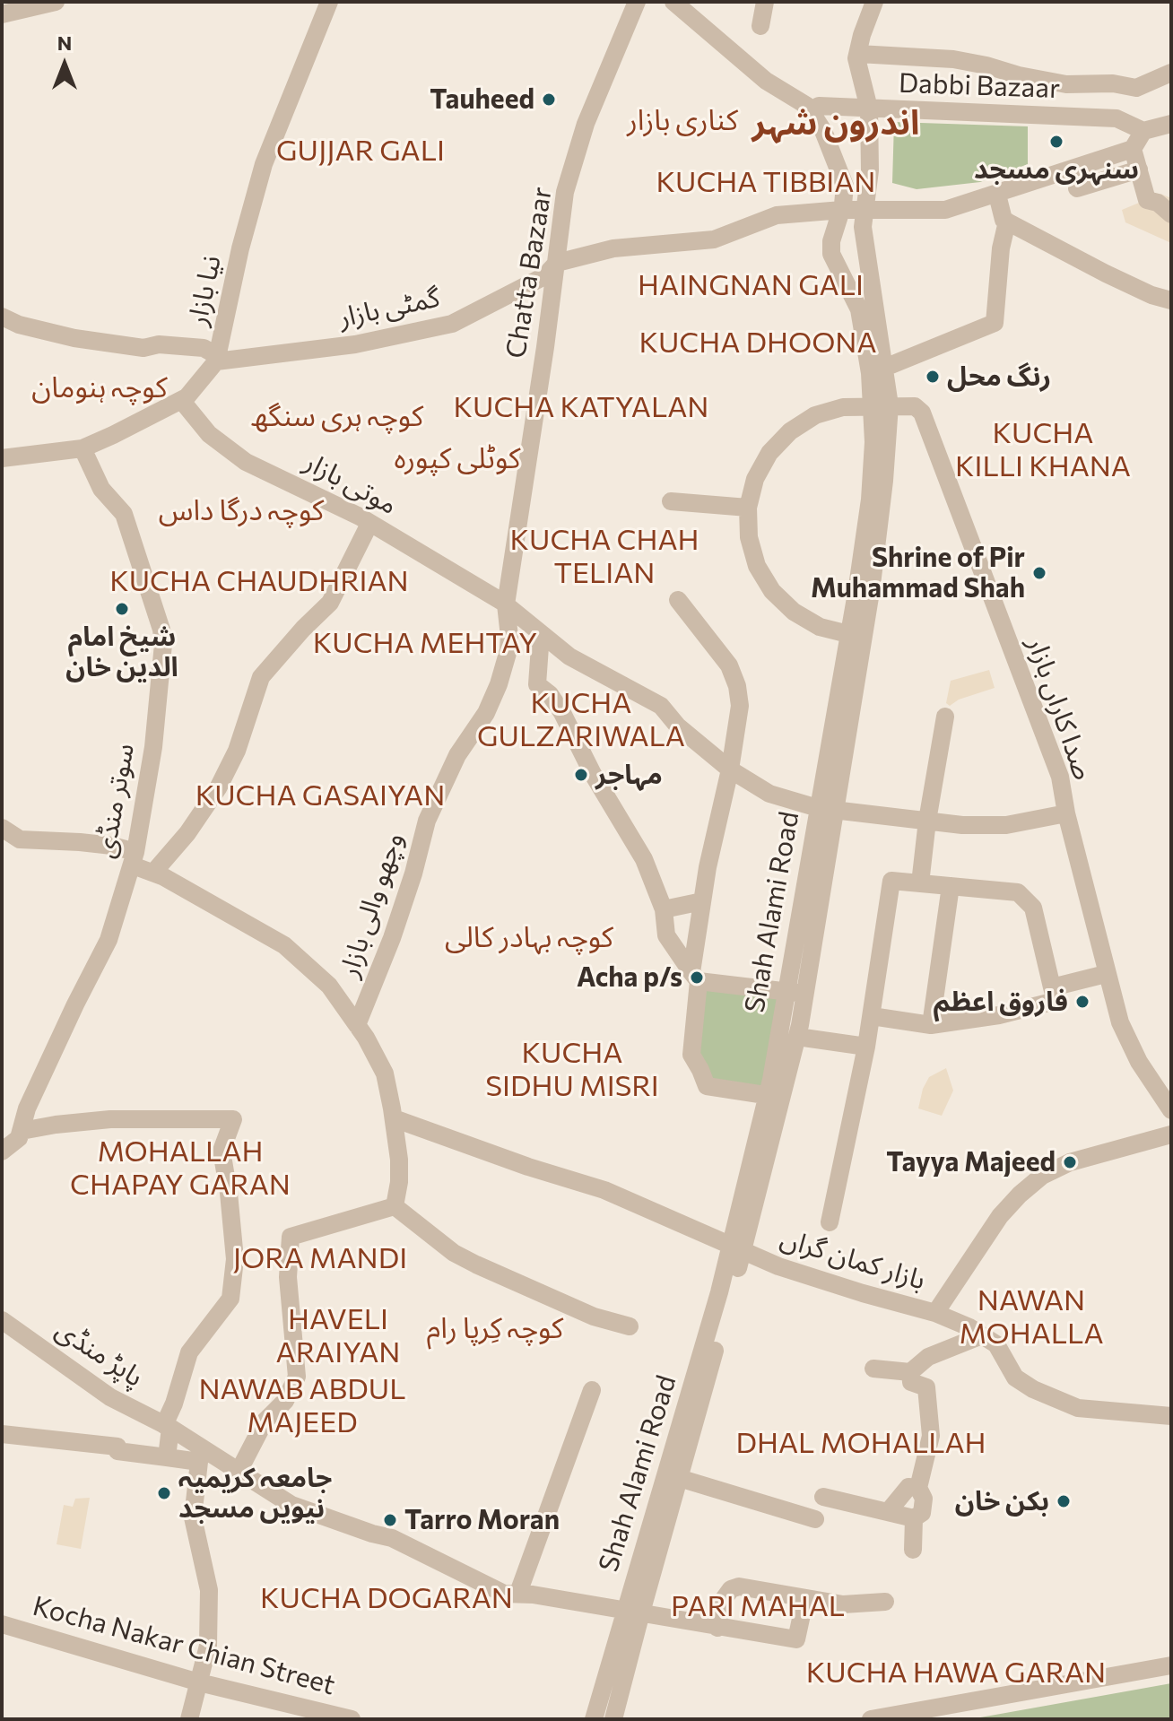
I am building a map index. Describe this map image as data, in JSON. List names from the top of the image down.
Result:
{
  "streets": {
    "street": [
      "Dabbi Bazaar",
      "Chatta Bazaar",
      "نیا بازار",
      "گمٹی بازار",
      "موتی بازار",
      "صدا کاراں بازار",
      "سوتر منڈی",
      "وچھو والی بازار",
      "Shah Alami Road",
      "بازار کمان گراں",
      "پاپڑ منڈی",
      "Kocha Nakar Chian Street"
    ]
  },
  "crossings": [
    ["Dabbi Bazaar", "Shah Alami Road"],
    ["Chatta Bazaar", "گمٹی بازار"],
    ["Chatta Bazaar", "موتی بازار"],
    ["Chatta Bazaar", "وچھو والی بازار"],
    ["نیا بازار", "گمٹی بازار"],
    ["نیا بازار", "موتی بازار"],
    ["نیا بازار", "سوتر منڈی"],
    ["موتی بازار", "صدا کاراں بازار"],
    ["موتی بازار", "وچھو والی بازار"],
    ["موتی بازار", "Shah Alami Road"],
    ["صدا کاراں بازار", "Shah Alami Road"],
    ["Shah Alami Road", "بازار کمان گراں"]
  ],
  "districts": [
    "کناری بازار",
    "اندرون شہر",
    "GUJJAR GALI",
    "KUCHA TIBBIAN",
    "HAINGNAN GALI",
    "KUCHA DHOONA",
    "کوچہ ہنومان",
    "KUCHA KATYALAN",
    "کوچہ ہری سنگھ",
    "KUCHA KILLI KHANA",
    "کوٹلی کپورہ",
    "کوچہ درگا داس",
    "KUCHA CHAH TELIAN",
    "KUCHA CHAUDHRIAN",
    "KUCHA MEHTAY",
    "KUCHA GULZARIWALA",
    "KUCHA GASAIYAN",
    "کوچہ بہادر کالی",
    "KUCHA SIDHU MISRI",
    "MOHALLAH CHAPAY GARAN",
    "JORA MANDI",
    "NAWAN MOHALLA",
    "HAVELI ARAIYAN",
    "کوچہ کِرپا رام",
    "NAWAB ABDUL MAJEED",
    "DHAL MOHALLAH",
    "KUCHA DOGARAN",
    "PARI MAHAL",
    "KUCHA HAWA GARAN"
  ],
  "places": [
    "Tauheed",
    "سنہری مسجد",
    "رنگ محل",
    "Shrine of Pir Muhammad Shah",
    "شیخ امام الدین خان",
    "مہاجر",
    "Acha p/s",
    "فاروق اعظم",
    "Tayya Majeed",
    "جامعہ کریمیہ نیویں مسجد",
    "بکن خان",
    "Tarro Moran"
  ],
  "north": "top"
}
